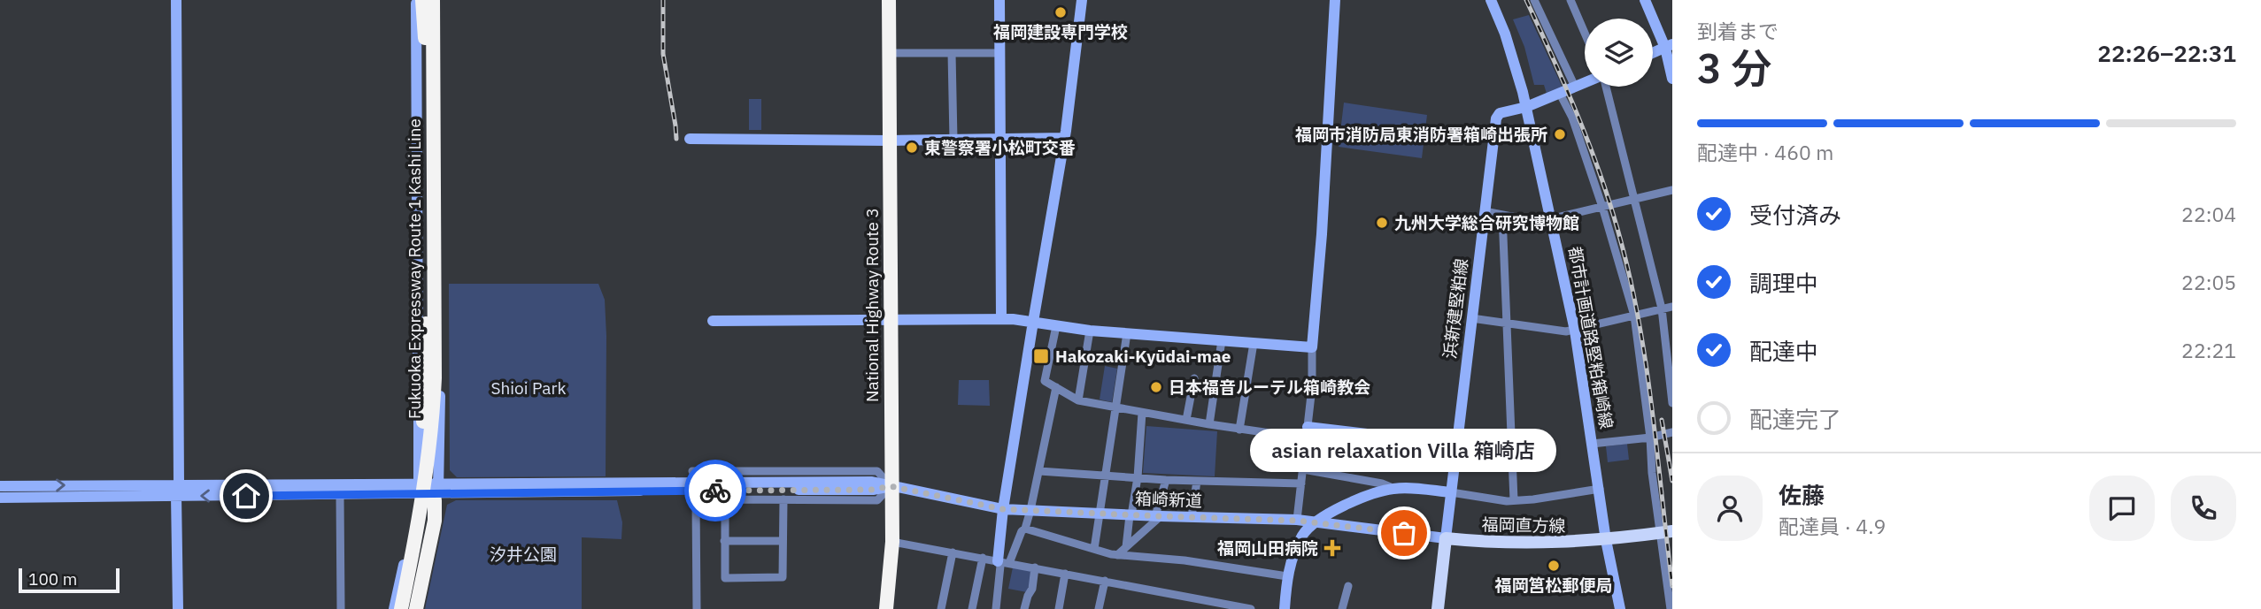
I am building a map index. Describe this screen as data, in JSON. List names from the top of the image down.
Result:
{
  "streets": {
    "highway": ["Fukuoka Expressway Route 1 Kashi Line", "National Highway Route 3"],
    "main road": ["福岡直方線"],
    "street": ["浜新建堅粕線", "都市計画道路堅粕箱崎線", "箱崎新道"]
  },
  "crossings": [
    ["National Highway Route 3", "箱崎新道"],
    ["浜新建堅粕線", "都市計画道路堅粕箱崎線"],
    ["浜新建堅粕線", "箱崎新道"],
    ["浜新建堅粕線", "福岡直方線"],
    ["都市計画道路堅粕箱崎線", "福岡直方線"],
    ["箱崎新道", "福岡直方線"]
  ],
  "parks": ["Shioi Park", "汐井公園"],
  "places": {
    "other": [
      "福岡建設専門学校",
      "福岡市消防局東消防署箱崎出張所",
      "東警察署小松町交番",
      "九州大学総合研究博物館",
      "日本福音ルーテル箱崎教会",
      "asian relaxation Villa 箱崎店",
      "福岡筥松郵便局"
    ],
    "transit": ["Hakozaki-Kyūdai-mae"],
    "health": ["福岡山田病院"]
  },
  "scale_bar": "100 m",
  "page": {
    "heading": ["3 分", "到着まで", "22:26–22:31"],
    "panel": ["佐藤", "配達員 · 4.9"],
    "bar": "配達中 · 460 m",
    "list": [
      ["受付済み", "22:04"],
      ["調理中", "22:05"],
      ["配達中", "22:21"],
      "配達完了"
    ],
    "bubble": "asian relaxation Villa 箱崎店",
    "scale": "100 m"
  }
}
